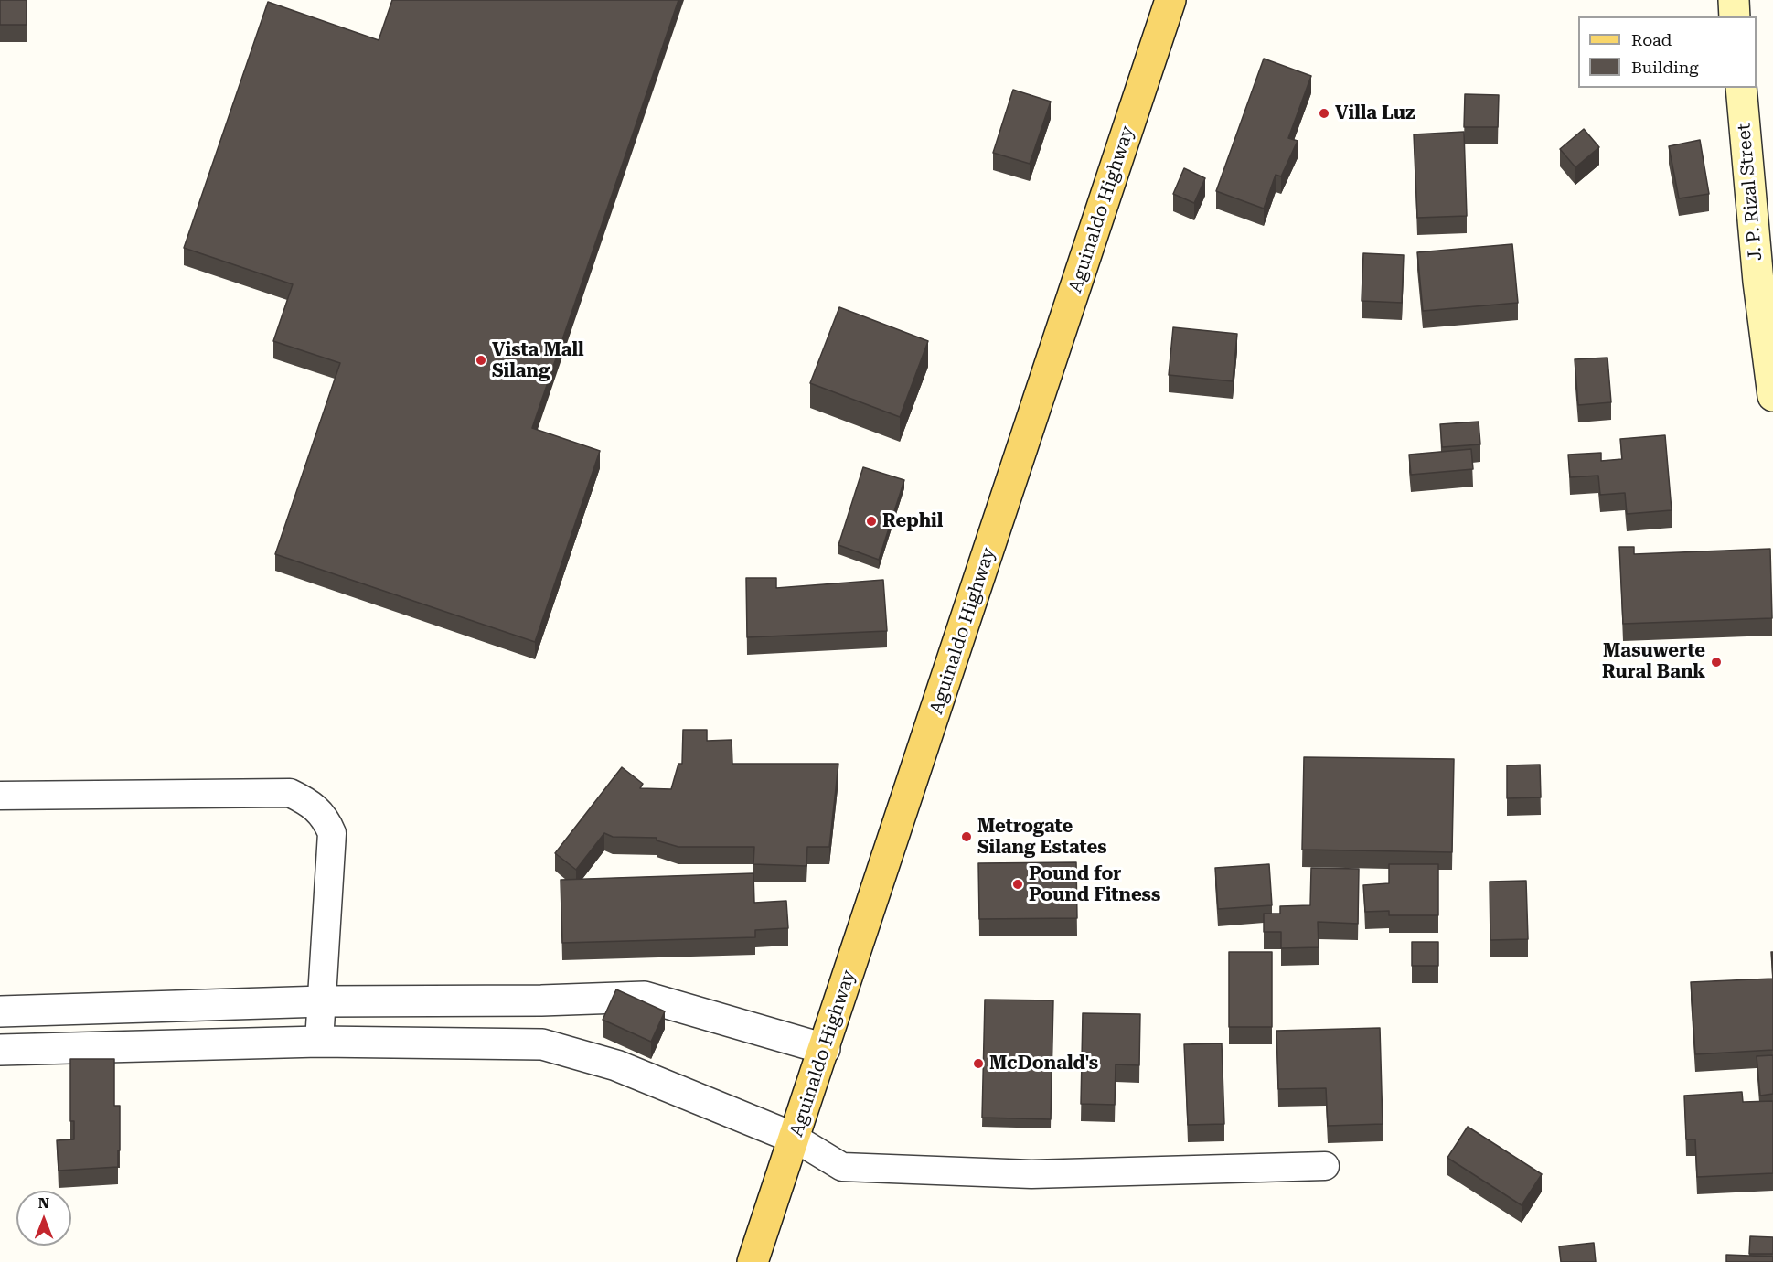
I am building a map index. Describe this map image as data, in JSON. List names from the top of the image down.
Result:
{
  "streets": {
    "main road": ["J. P. Rizal Street", "Aguinaldo Highway"]
  },
  "places": [
    "Villa Luz",
    "Vista Mall Silang",
    "Rephil",
    "Masuwerte Rural Bank",
    "Metrogate Silang Estates",
    "Pound for Pound Fitness",
    "McDonald's"
  ],
  "legend": ["Road", "Building"],
  "north": "top"
}
